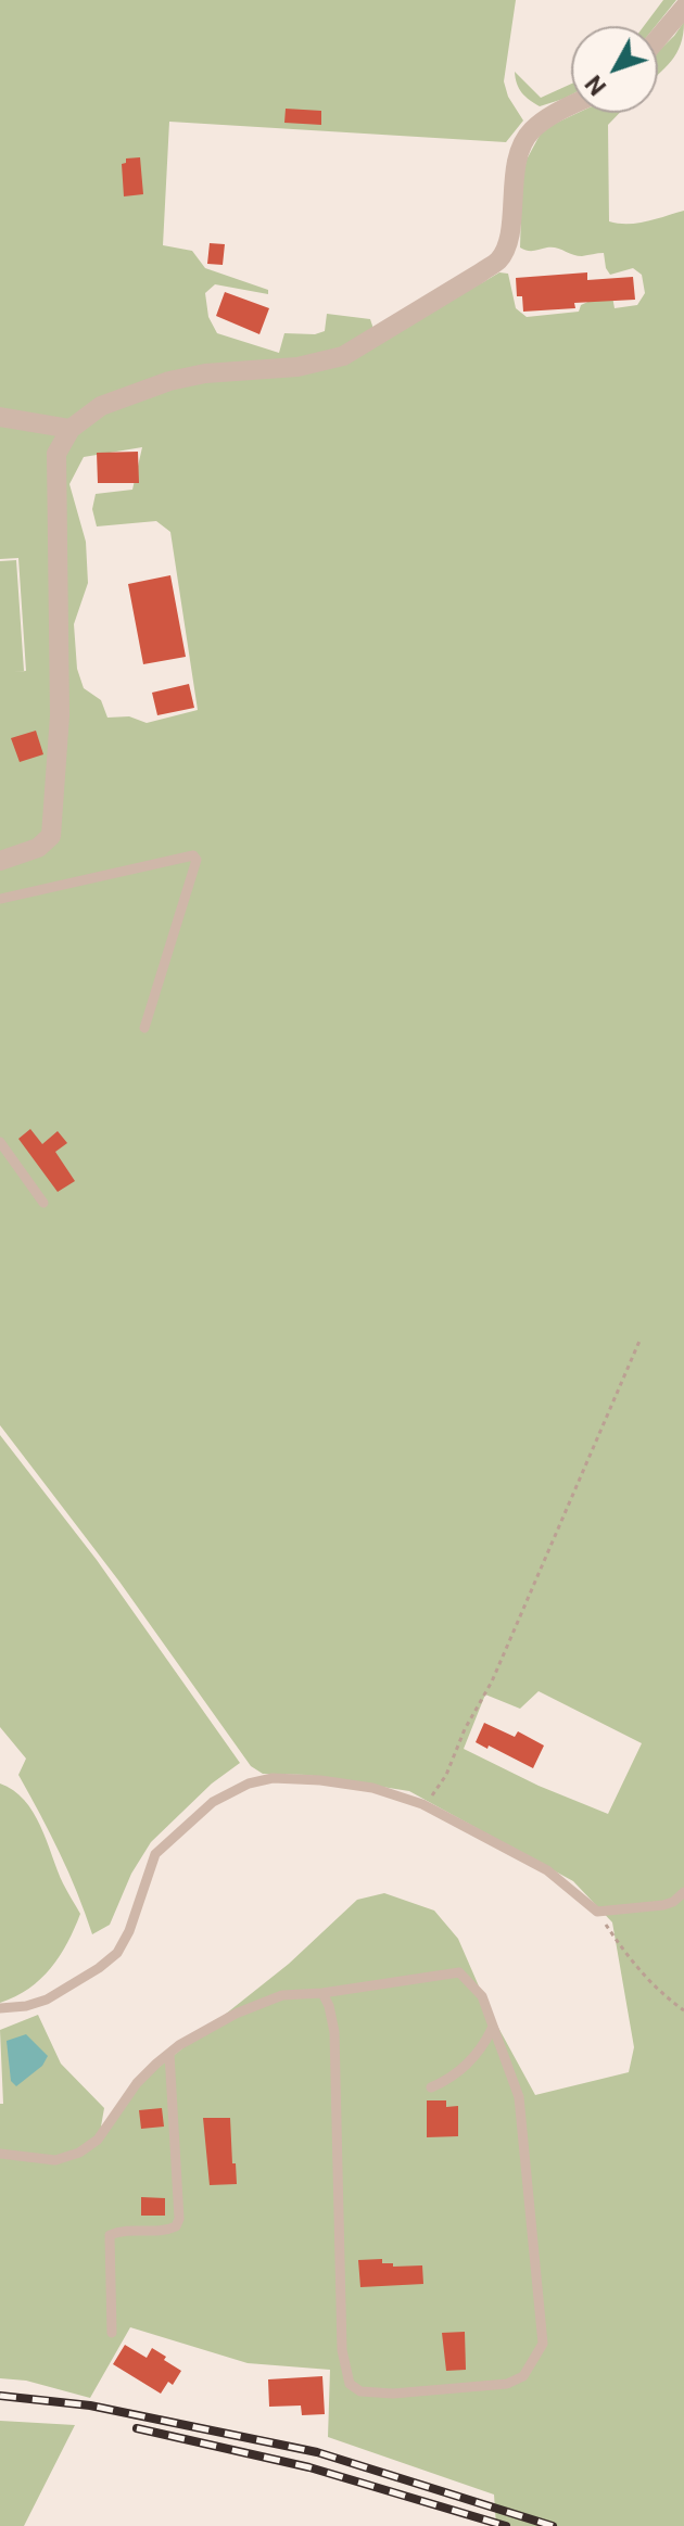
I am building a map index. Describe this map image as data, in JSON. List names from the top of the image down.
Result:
{
  "north": "bottom left"
}
